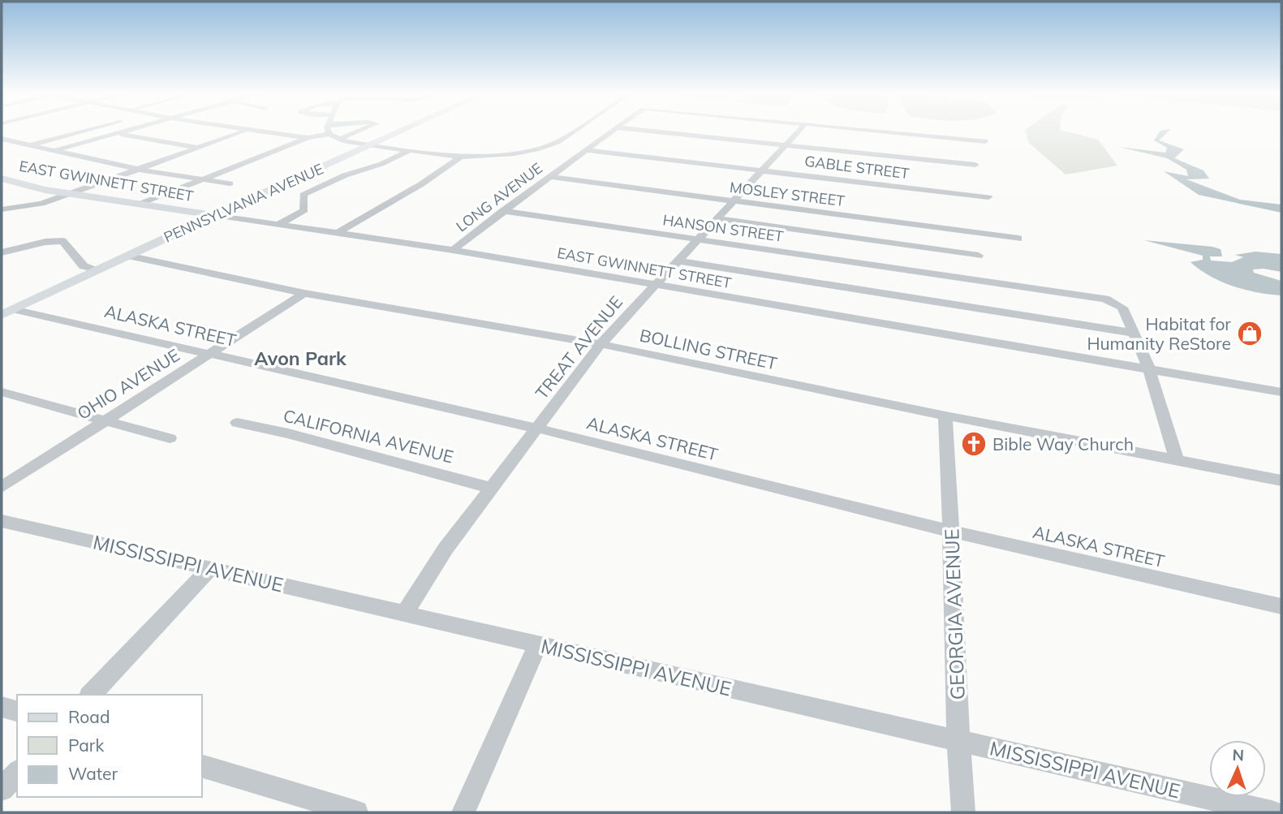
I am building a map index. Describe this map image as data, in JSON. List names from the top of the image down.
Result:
{
  "streets": {
    "main road": ["EAST GWINNETT STREET", "PENNSYLVANIA AVENUE"],
    "street": [
      "GABLE STREET",
      "MOSLEY STREET",
      "LONG AVENUE",
      "HANSON STREET",
      "ALASKA STREET",
      "TREAT AVENUE",
      "BOLLING STREET",
      "OHIO AVENUE",
      "CALIFORNIA AVENUE",
      "MISSISSIPPI AVENUE",
      "GEORGIA AVENUE"
    ]
  },
  "crossings": [
    ["GABLE STREET", "LONG AVENUE"],
    ["GABLE STREET", "TREAT AVENUE"],
    ["EAST GWINNETT STREET", "LONG AVENUE"],
    ["EAST GWINNETT STREET", "PENNSYLVANIA AVENUE"],
    ["EAST GWINNETT STREET", "HANSON STREET"],
    ["EAST GWINNETT STREET", "TREAT AVENUE"],
    ["MOSLEY STREET", "LONG AVENUE"],
    ["MOSLEY STREET", "TREAT AVENUE"],
    ["LONG AVENUE", "HANSON STREET"],
    ["PENNSYLVANIA AVENUE", "ALASKA STREET"],
    ["PENNSYLVANIA AVENUE", "BOLLING STREET"],
    ["HANSON STREET", "TREAT AVENUE"],
    ["HANSON STREET", "BOLLING STREET"],
    ["ALASKA STREET", "TREAT AVENUE"],
    ["ALASKA STREET", "OHIO AVENUE"],
    ["ALASKA STREET", "GEORGIA AVENUE"],
    ["TREAT AVENUE", "BOLLING STREET"],
    ["TREAT AVENUE", "CALIFORNIA AVENUE"],
    ["TREAT AVENUE", "MISSISSIPPI AVENUE"],
    ["BOLLING STREET", "OHIO AVENUE"],
    ["BOLLING STREET", "GEORGIA AVENUE"],
    ["MISSISSIPPI AVENUE", "GEORGIA AVENUE"]
  ],
  "districts": ["Avon Park"],
  "places": {
    "shop": ["Habitat for Humanity ReStore"],
    "church": ["Bible Way Church"]
  },
  "legend": ["Road", "Park", "Water"],
  "north": "top"
}
